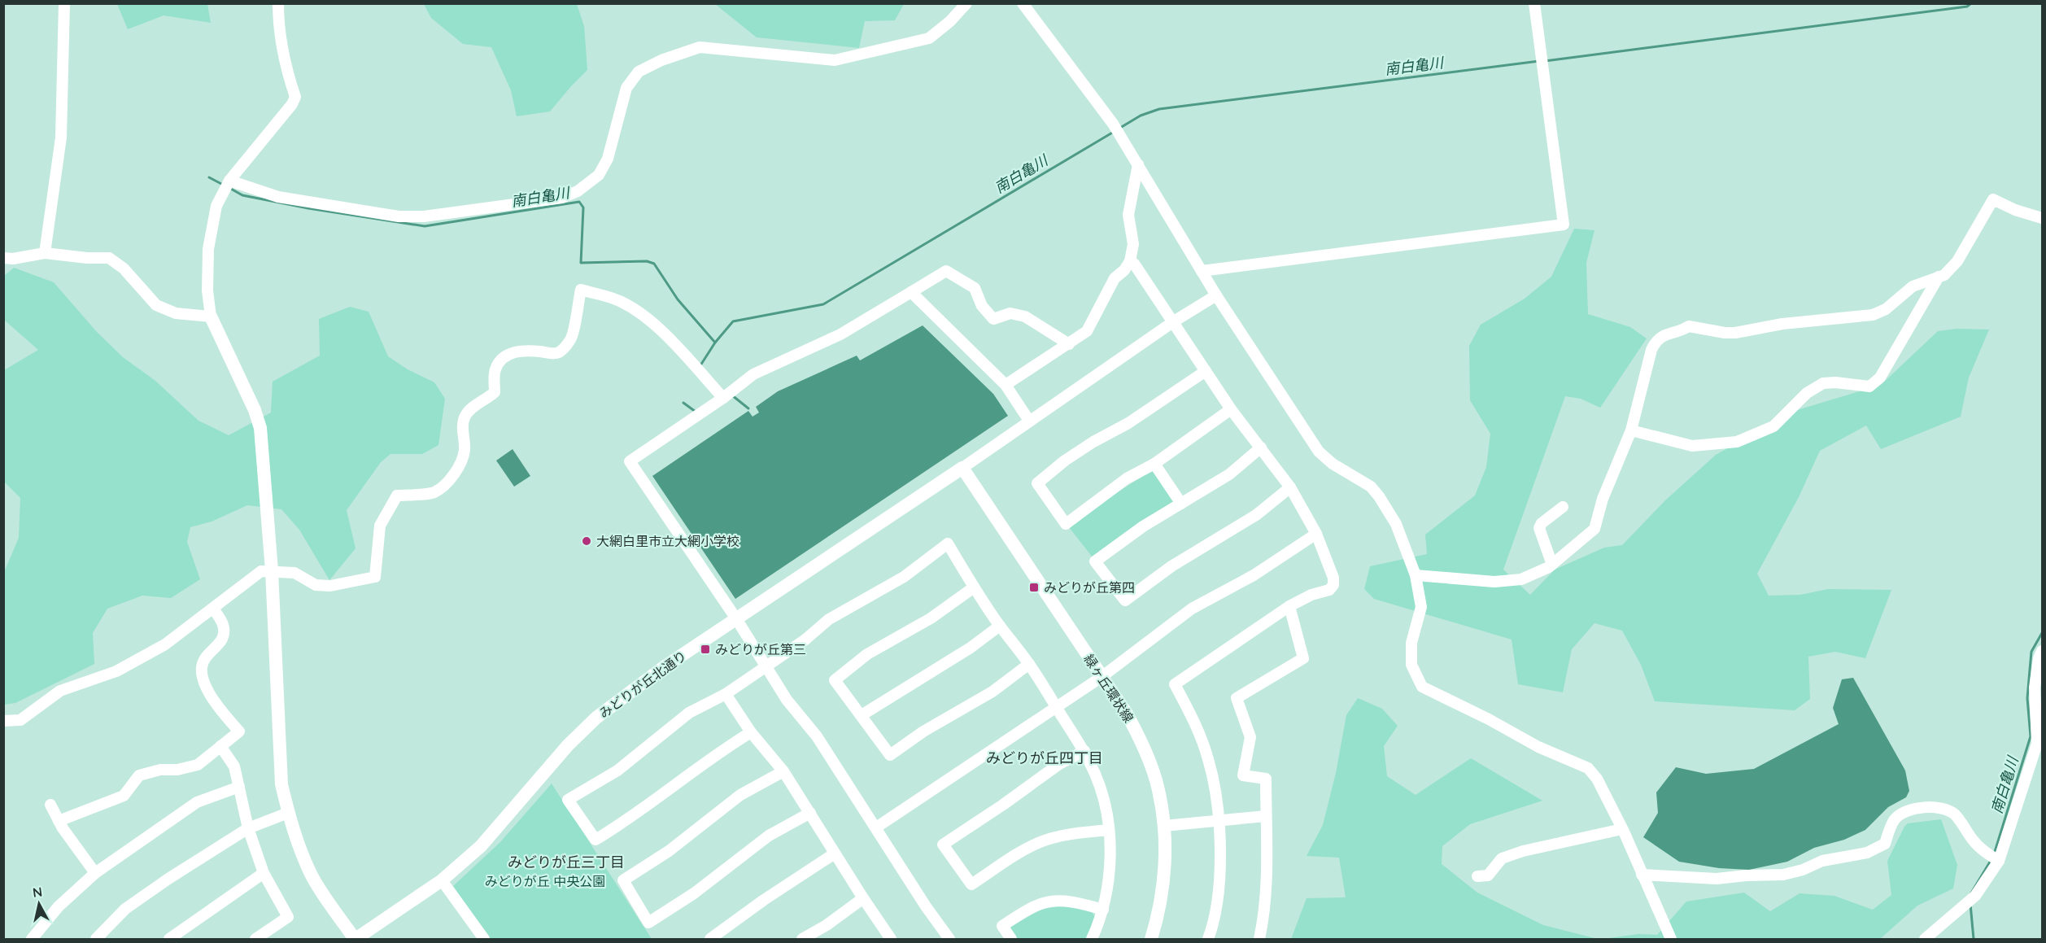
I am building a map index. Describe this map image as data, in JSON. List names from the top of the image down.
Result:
{
  "streets": {
    "street": ["みどりが丘北通り", "緑ヶ丘環状線"]
  },
  "crossings": [
    ["みどりが丘北通り", "緑ヶ丘環状線"]
  ],
  "districts": ["みどりが丘四丁目", "みどりが丘三丁目"],
  "water": ["南白亀川"],
  "parks": ["みどりが丘 中央公園"],
  "places": {
    "other": ["大網白里市立大網小学校"],
    "transit": ["みどりが丘第四", "みどりが丘第三"]
  },
  "north": "top"
}
